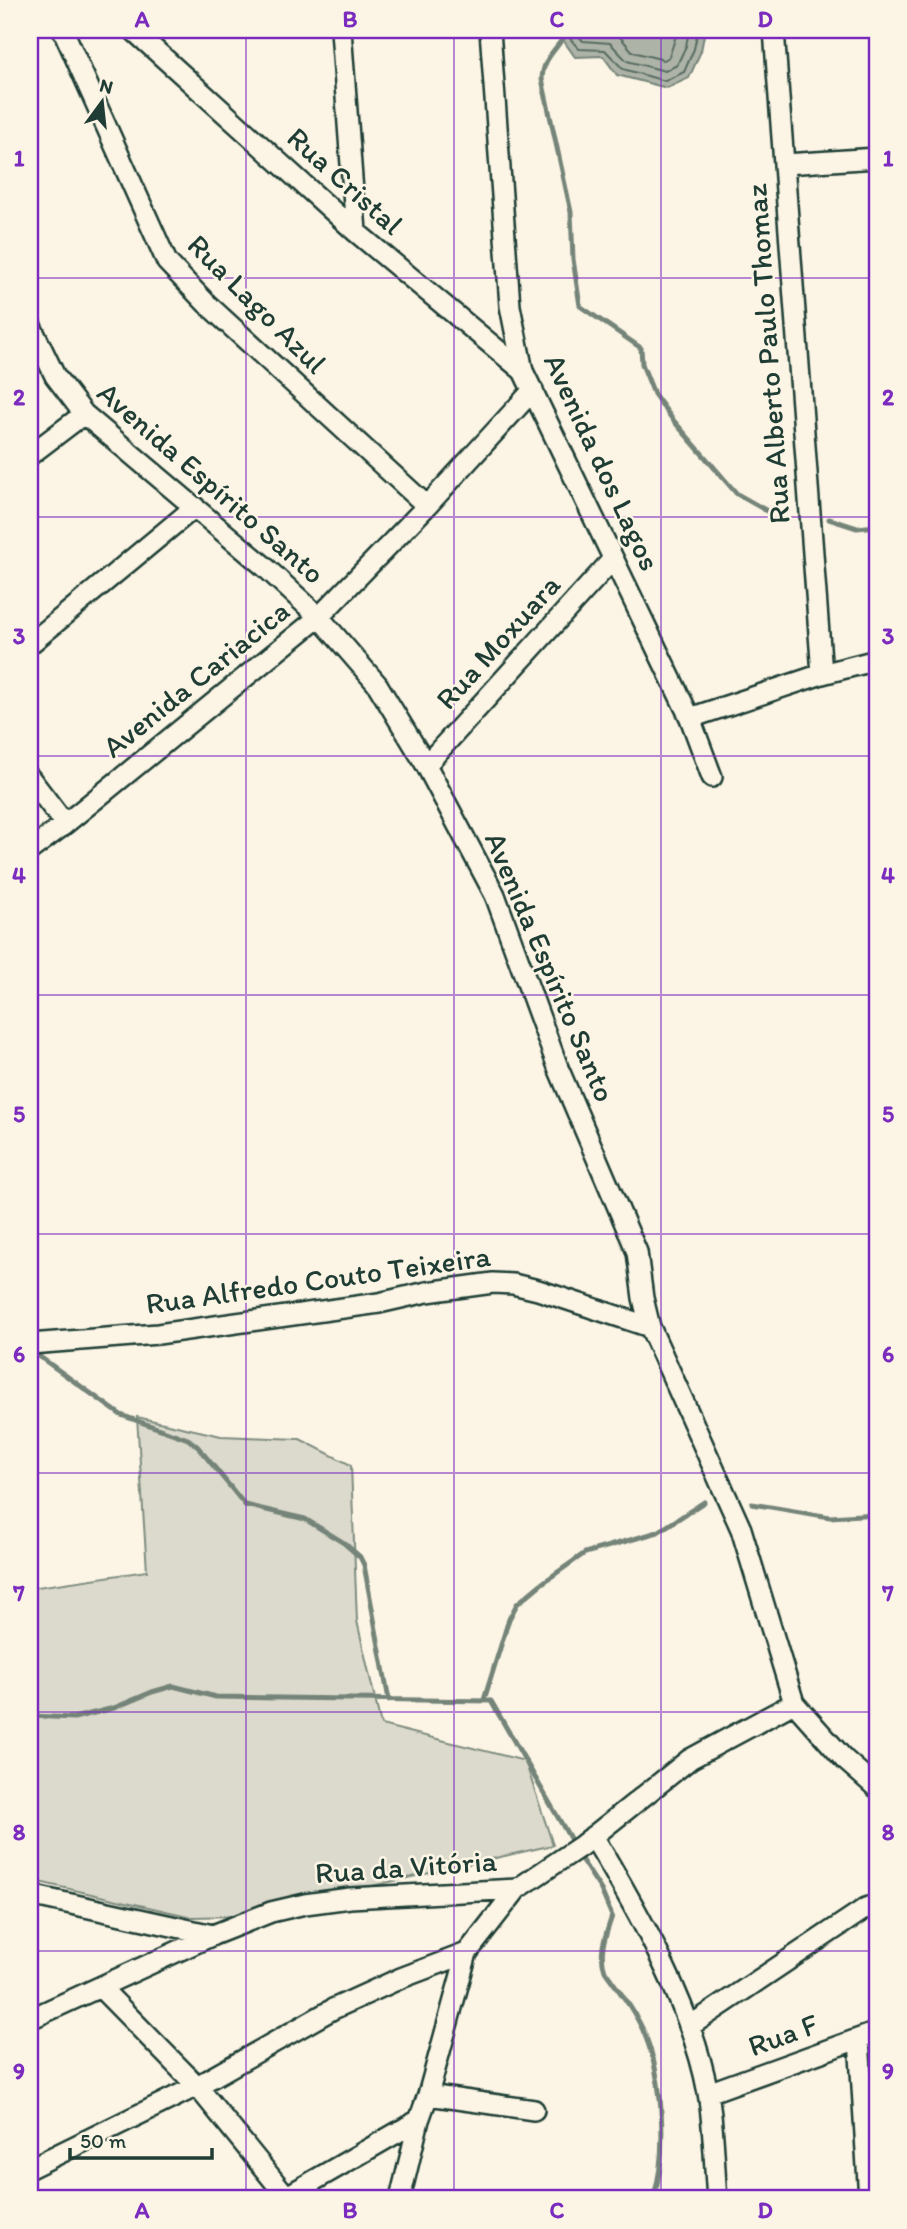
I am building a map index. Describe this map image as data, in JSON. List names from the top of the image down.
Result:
{
  "streets": {
    "street": [
      "Rua Cristal",
      "Rua Lago Azul",
      "Rua Alberto Paulo Thomaz",
      "Avenida dos Lagos",
      "Avenida Espírito Santo",
      "Rua Moxuara",
      "Avenida Cariacica",
      "Rua Alfredo Couto Teixeira",
      "Rua da Vitória",
      "Rua F"
    ]
  },
  "crossings": [
    ["Rua Cristal", "Avenida dos Lagos"],
    ["Rua Lago Azul", "Avenida Cariacica"],
    ["Avenida dos Lagos", "Rua Moxuara"],
    ["Avenida dos Lagos", "Avenida Cariacica"],
    ["Avenida Espírito Santo", "Rua Moxuara"],
    ["Avenida Espírito Santo", "Avenida Cariacica"],
    ["Avenida Espírito Santo", "Rua Alfredo Couto Teixeira"],
    ["Avenida Espírito Santo", "Rua da Vitória"]
  ],
  "scale_bar": "50 m",
  "north": "top",
  "grid": {
    "columns": [
      "A",
      "B",
      "C",
      "D"
    ],
    "rows": [
      "1",
      "2",
      "3",
      "4",
      "5",
      "6",
      "7",
      "8",
      "9"
    ]
  }
}
